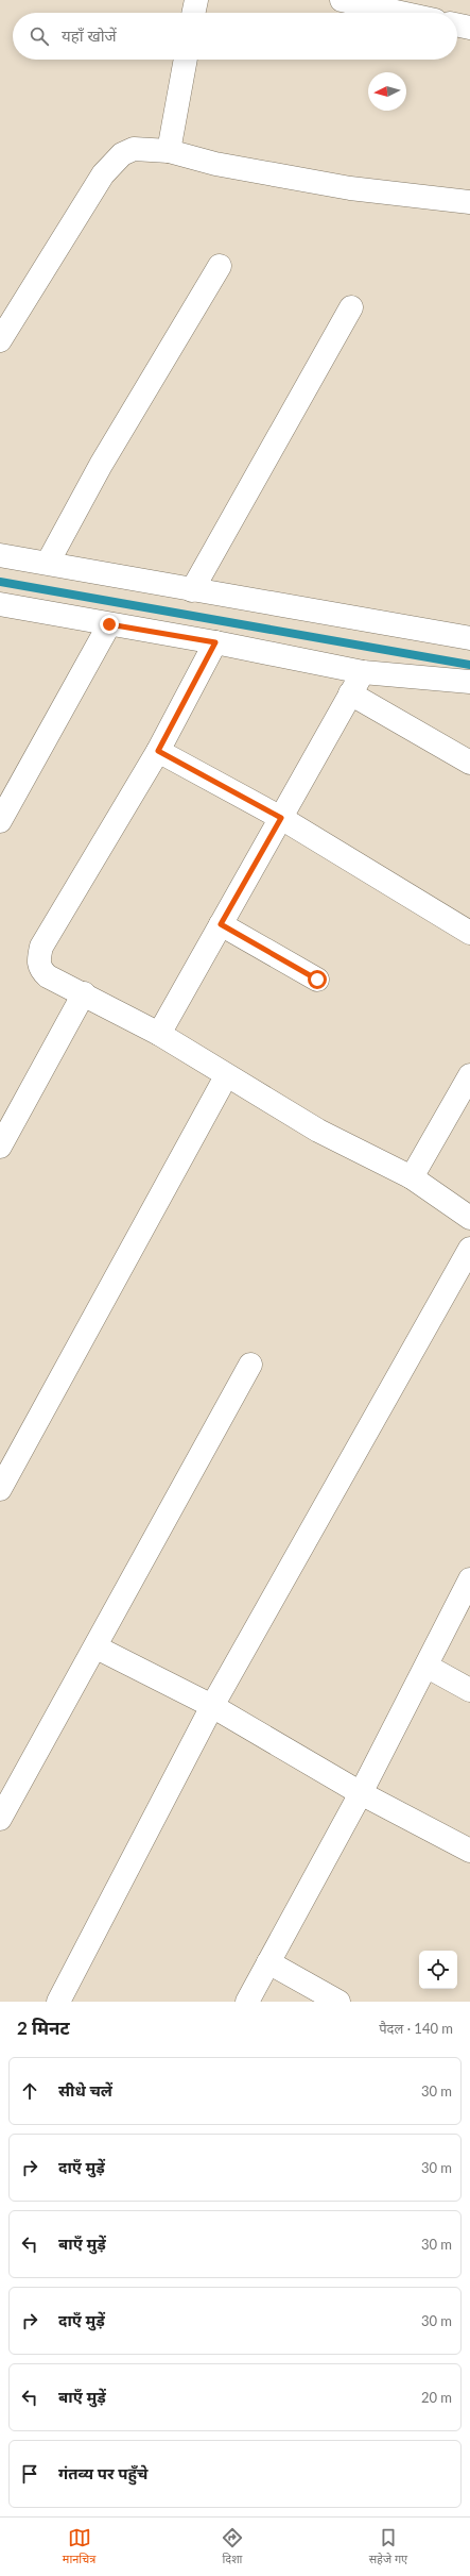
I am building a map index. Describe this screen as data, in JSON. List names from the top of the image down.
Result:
{
  "north": "left",
  "page": {
    "search": "यहाँ खोजें",
    "heading": ["2 मिनट", "पैदल · 140 m"],
    "list": [
      ["सीधे चलें", "30 m"],
      ["दाएँ मुड़ें", "30 m"],
      ["बाएँ मुड़ें", "30 m"],
      ["दाएँ मुड़ें", "30 m"],
      ["बाएँ मुड़ें", "20 m"],
      "गंतव्य पर पहुँचे"
    ],
    "nav": ["मानचित्र", "दिशा", "सहेजे गए"]
  }
}
